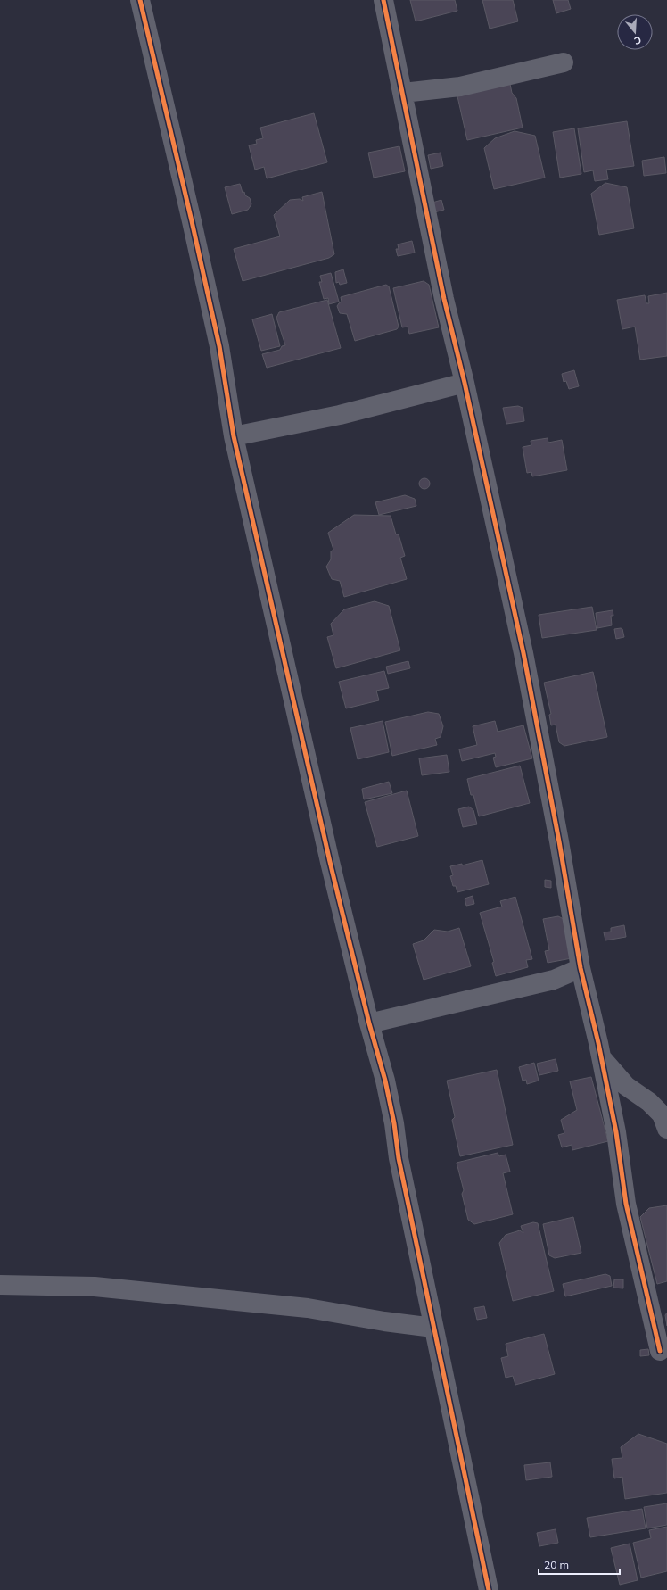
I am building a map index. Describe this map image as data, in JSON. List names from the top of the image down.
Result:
{
  "scale_bar": "20 m",
  "north": "bottom"
}
